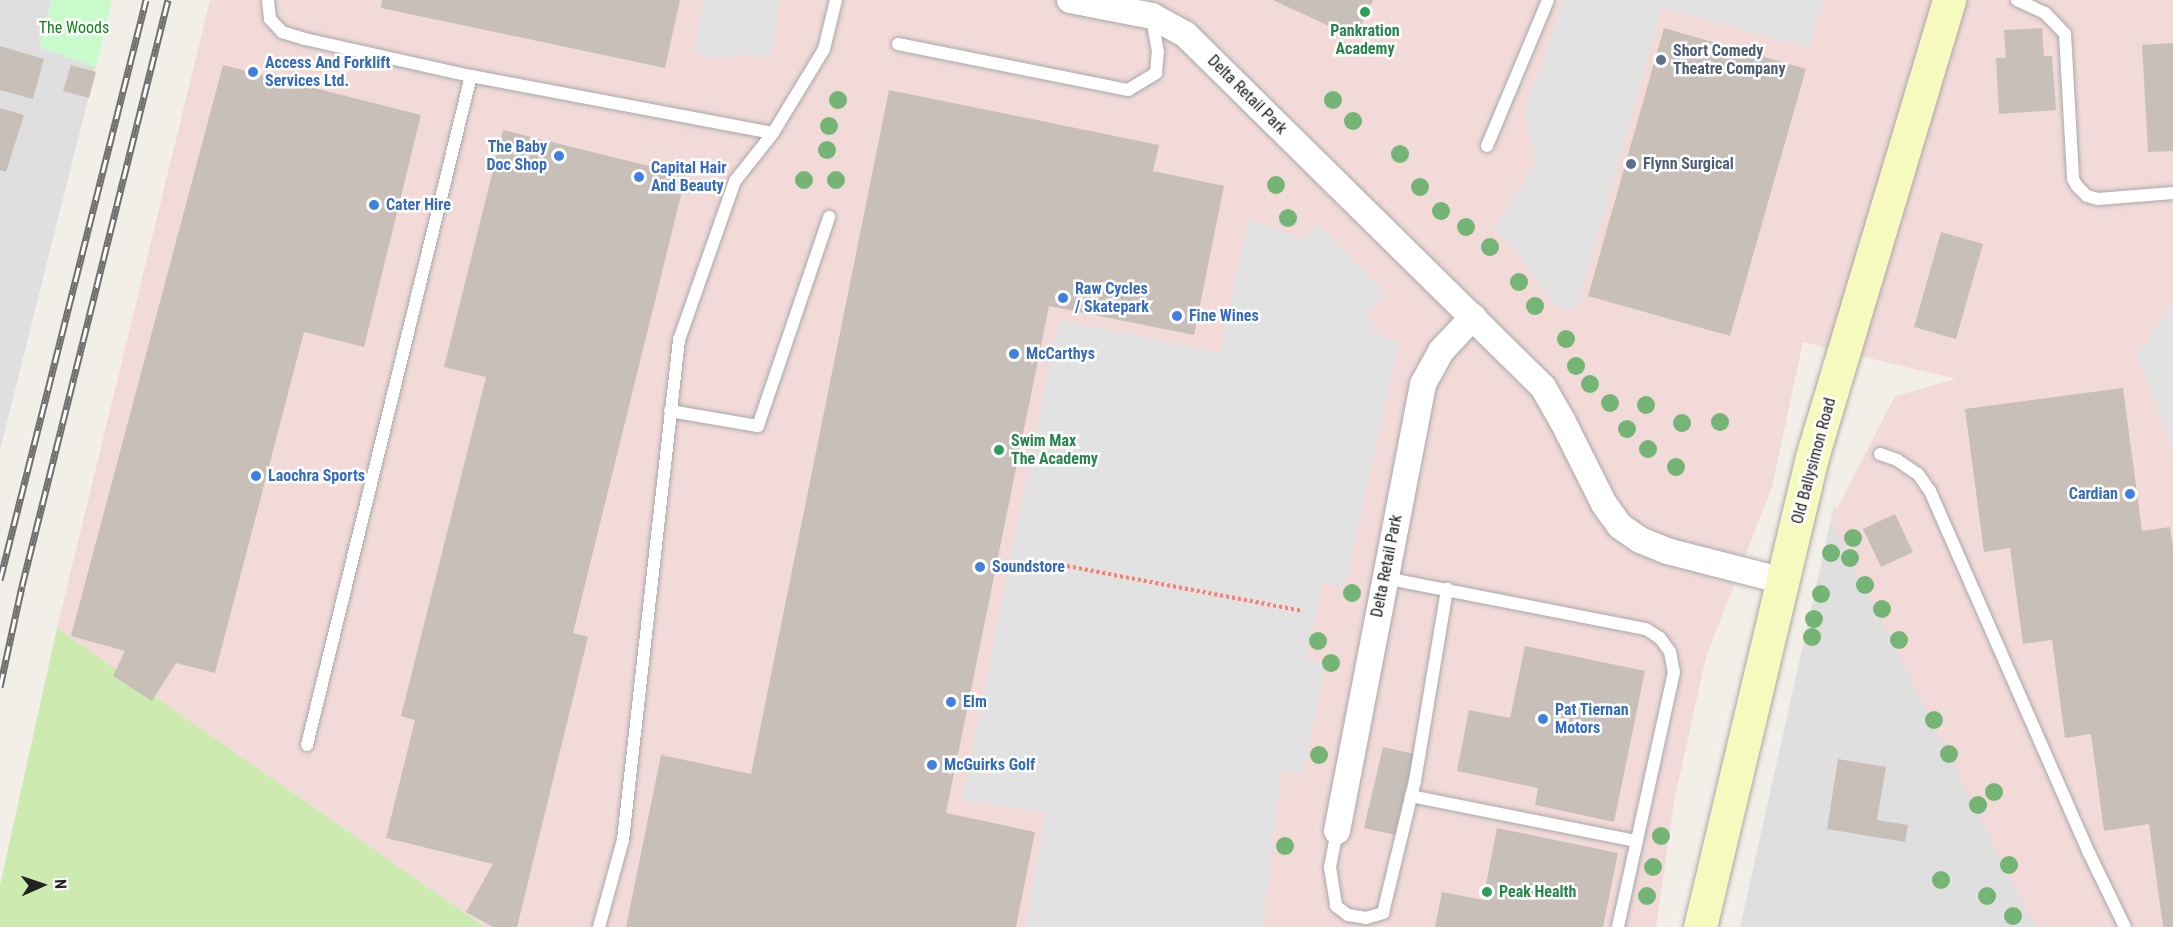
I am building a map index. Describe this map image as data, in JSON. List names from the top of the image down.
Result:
{
  "streets": {
    "street": ["Delta Retail Park", "Old Ballysimon Road"]
  },
  "crossings": [
    ["Delta Retail Park", "Old Ballysimon Road"]
  ],
  "parks": ["The Woods"],
  "places": [
    "Pankration Academy",
    "Short Comedy Theatre Company",
    "Access And Forklift Services Ltd.",
    "The Baby Doc Shop",
    "Flynn Surgical",
    "Capital Hair And Beauty",
    "Cater Hire",
    "Raw Cycles / Skatepark",
    "Fine Wines",
    "McCarthys",
    "Swim Max The Academy",
    "Laochra Sports",
    "Cardian",
    "Soundstore",
    "Elm",
    "Pat Tiernan Motors",
    "McGuirks Golf",
    "Peak Health"
  ],
  "north": "right"
}
